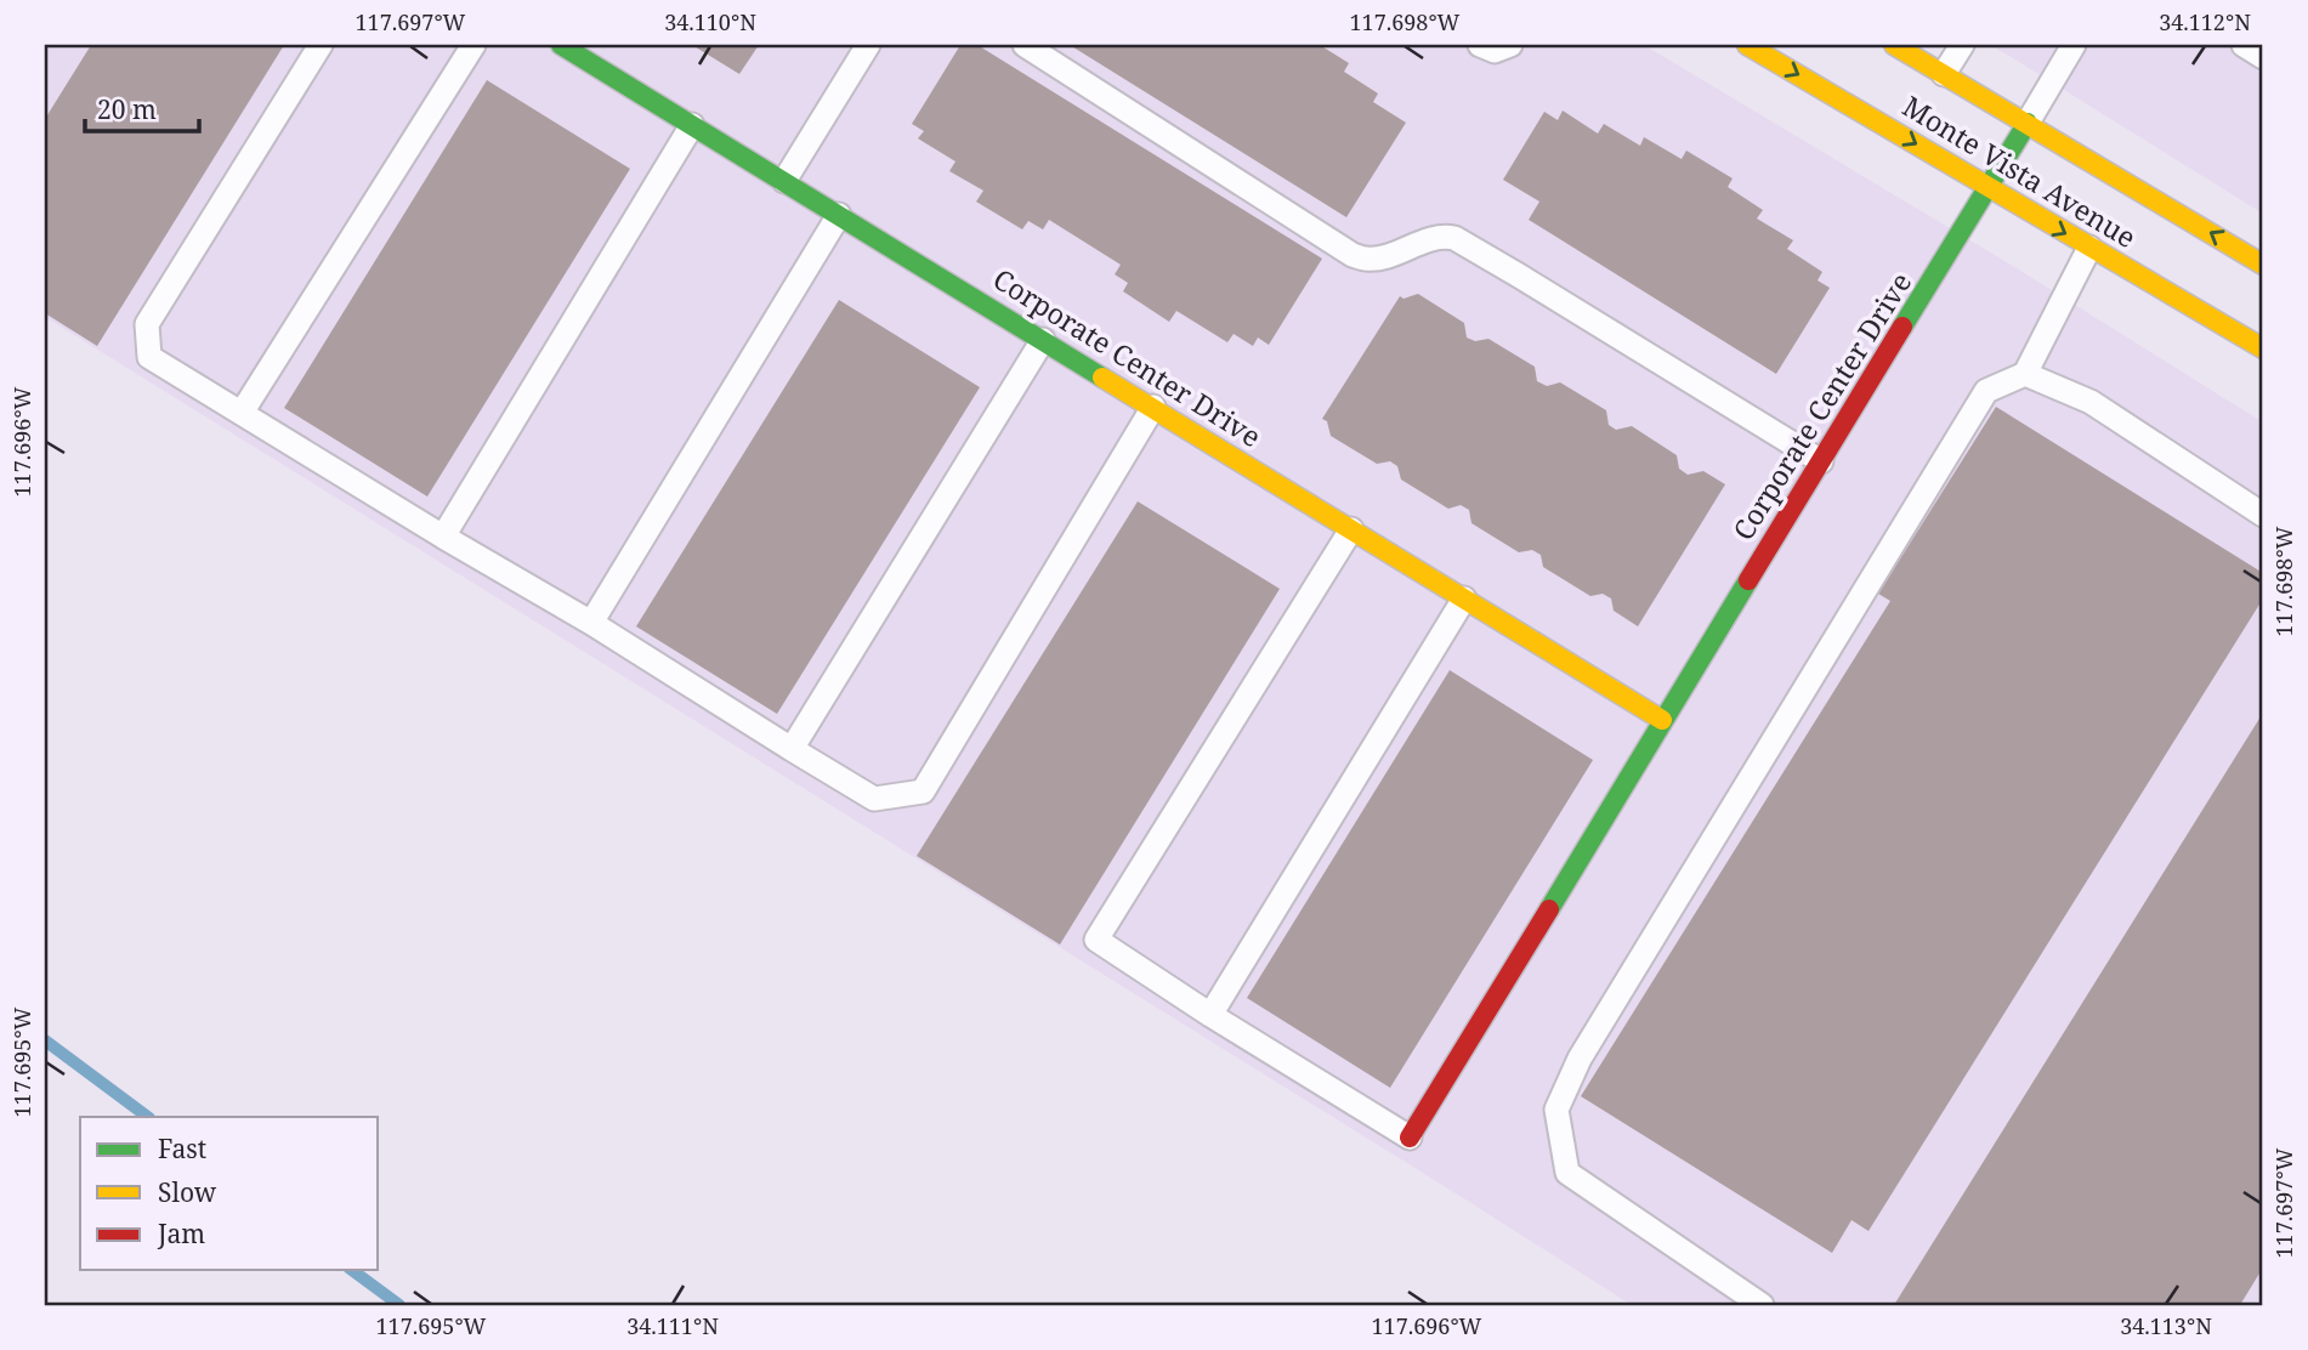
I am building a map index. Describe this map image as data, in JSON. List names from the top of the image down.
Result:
{
  "streets": {
    "street": ["Monte Vista Avenue", "Corporate Center Drive"]
  },
  "crossings": [
    ["Monte Vista Avenue", "Corporate Center Drive"]
  ],
  "legend": ["Fast", "Slow", "Jam"],
  "scale_bar": "20 m",
  "coordinates": [
    "117.697°W",
    "34.110°N",
    "117.698°W",
    "34.112°N",
    "117.696°W",
    "117.695°W",
    "34.111°N",
    "34.113°N"
  ]
}
